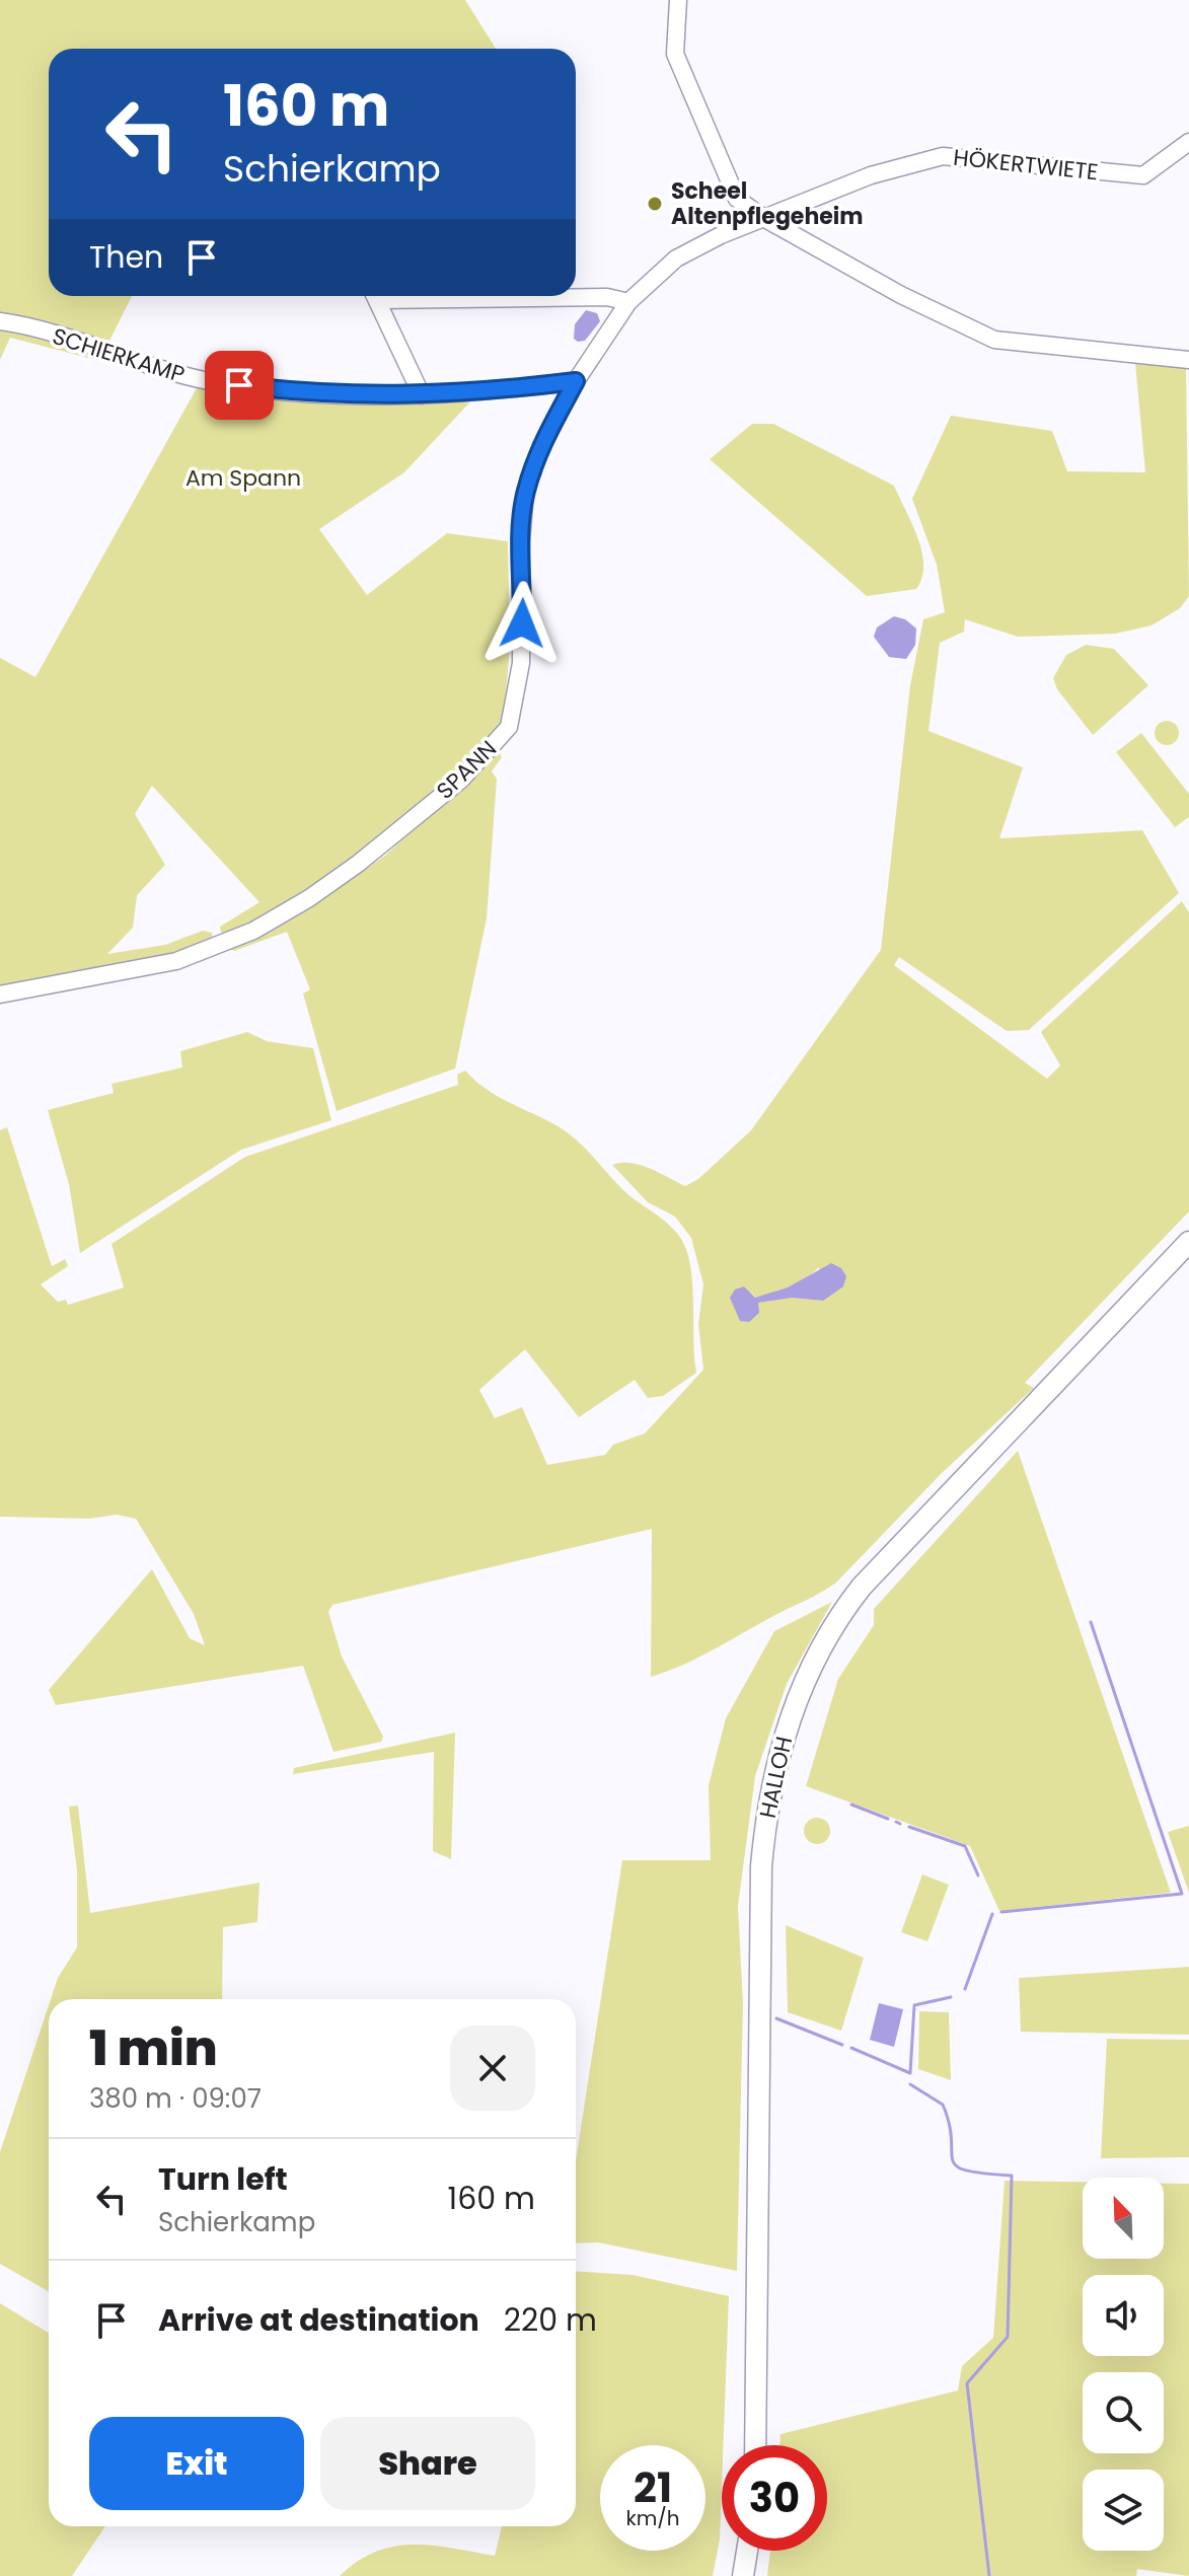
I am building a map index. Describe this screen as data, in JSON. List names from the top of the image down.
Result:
{
  "streets": {
    "main road": ["HALLOH"],
    "street": ["HÖKERTWIETE", "SCHIERKAMP", "SPANN"]
  },
  "crossings": [
    ["HÖKERTWIETE", "SPANN"],
    ["SCHIERKAMP", "SPANN"]
  ],
  "parks": ["Am Spann"],
  "places": ["Scheel Altenpflegeheim"],
  "north": "top left",
  "page": {
    "turn": ["160 m", "Schierkamp"],
    "then": "Then",
    "heading": ["1 min", "380 m · 09:07"],
    "list": [
      {
        "name": "Turn left",
        "note": "Schierkamp",
        "value": "160 m"
      },
      {
        "name": "Arrive at destination",
        "value": "220 m"
      }
    ],
    "buttons": ["Exit", "Share"],
    "speed": "21 km/h",
    "limit": "30"
  }
}
